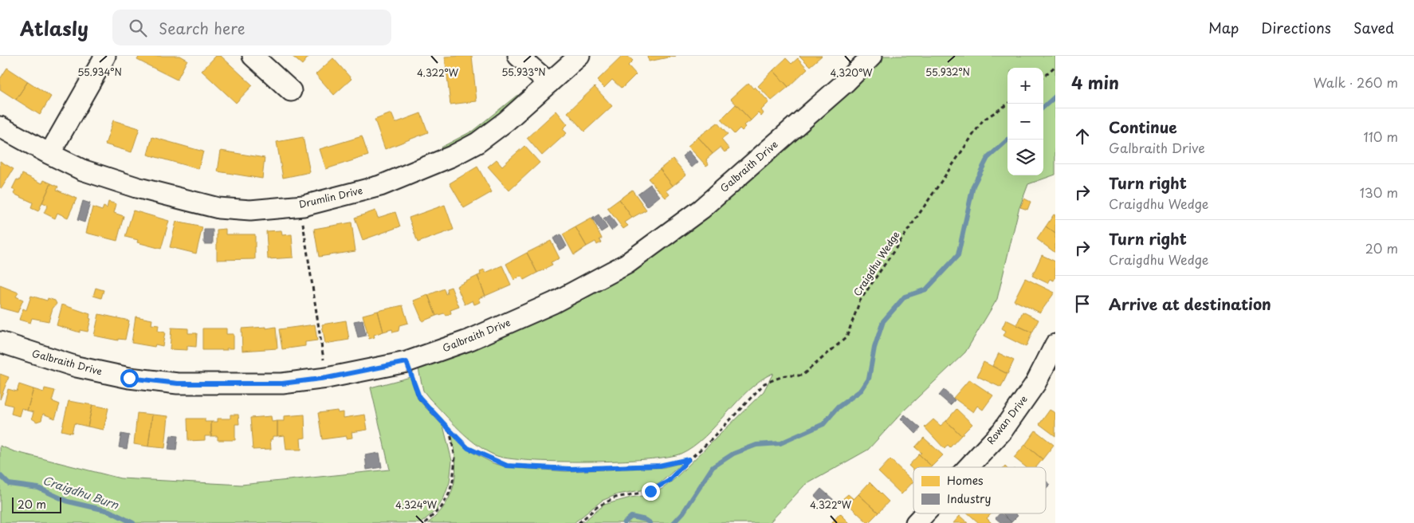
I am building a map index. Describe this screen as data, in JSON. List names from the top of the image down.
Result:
{
  "streets": {
    "street": ["Galbraith Drive", "Drumlin Drive", "Rowan Drive"],
    "path": ["Craigdhu Wedge"]
  },
  "crossings": [
    ["Galbraith Drive", "Craigdhu Wedge"]
  ],
  "water": ["Craigdhu Burn"],
  "legend": ["Homes", "Industry"],
  "scale_bar": "20 m",
  "page": {
    "header": "Atlasly",
    "search": "Search here",
    "nav": ["Map", "Directions", "Saved"],
    "heading": ["4 min", "Walk · 260 m"],
    "map_buttons": ["+", "−"],
    "list": [
      ["Continue", "Galbraith Drive", "110 m"],
      ["Turn right", "Craigdhu Wedge", "130 m"],
      ["Turn right", "Craigdhu Wedge", "20 m"],
      "Arrive at destination"
    ],
    "scale": "20 m"
  },
  "coordinates": [
    "55.934°N",
    "55.933°N",
    "55.932°N",
    "4.322°W",
    "4.320°W",
    "4.324°W"
  ]
}
